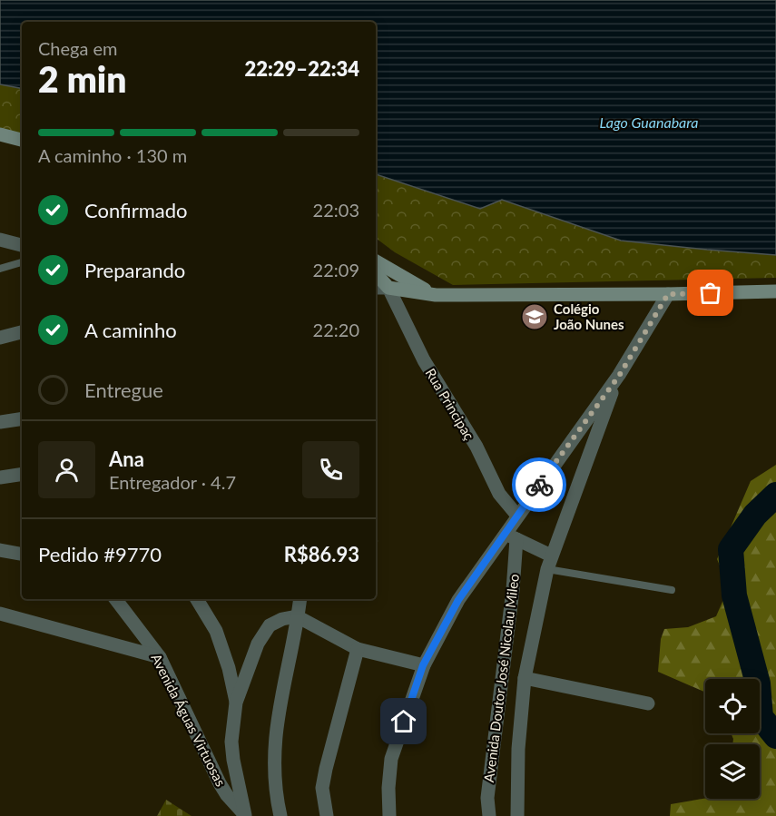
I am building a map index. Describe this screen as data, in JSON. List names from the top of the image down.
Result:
{
  "streets": {
    "street": ["Rua Principaç", "Avenida Doutor José Nicolau Mileo", "Avenida Águas Virtuosas"]
  },
  "water": ["Lago Guanabara"],
  "places": {
    "school or university": ["Colégio João Nunes"]
  },
  "page": {
    "heading": ["2 min", "Chega em", "22:29–22:34"],
    "panel": [
      "Ana",
      "Entregador · 4.7",
      "Pedido #9770",
      "R$86.93"
    ],
    "bar": "A caminho · 130 m",
    "list": [
      ["Confirmado", "22:03"],
      ["Preparando", "22:09"],
      ["A caminho", "22:20"],
      "Entregue"
    ]
  }
}
